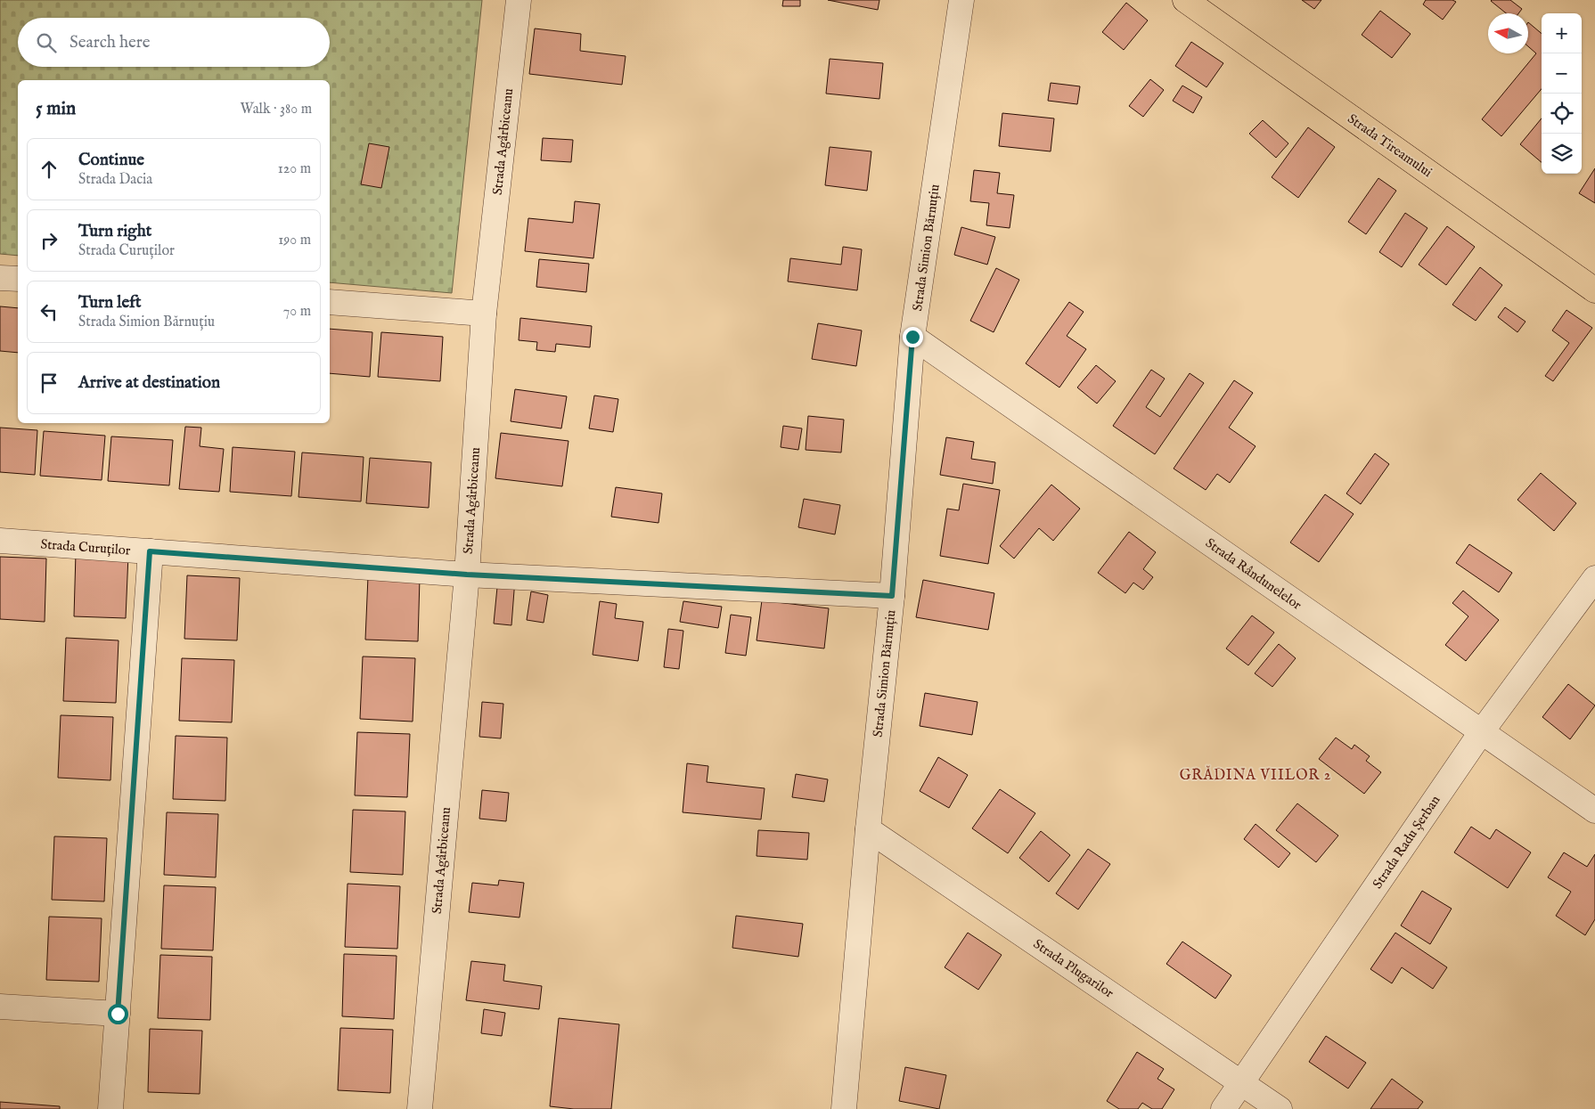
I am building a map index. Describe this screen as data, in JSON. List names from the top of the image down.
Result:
{
  "streets": {
    "main road": ["Strada Tireamului"],
    "street": [
      "Strada Agârbiceanu",
      "Strada Simion Bărnuțiu",
      "Strada Curuților",
      "Strada Rândunelelor",
      "Strada Radu Șerban",
      "Strada Plugarilor"
    ]
  },
  "crossings": [
    ["Strada Agârbiceanu", "Strada Curuților"],
    ["Strada Simion Bărnuțiu", "Strada Curuților"],
    ["Strada Simion Bărnuțiu", "Strada Rândunelelor"],
    ["Strada Simion Bărnuțiu", "Strada Plugarilor"],
    ["Strada Rândunelelor", "Strada Radu Șerban"],
    ["Strada Radu Șerban", "Strada Plugarilor"]
  ],
  "districts": ["GRĂDINA VIILOR 2"],
  "north": "left",
  "page": {
    "map_buttons": ["+", "−"],
    "search": "Search here",
    "heading": ["5 min", "Walk · 380 m"],
    "list": [
      ["Continue", "Strada Dacia", "120 m"],
      ["Turn right", "Strada Curuților", "190 m"],
      ["Turn left", "Strada Simion Bărnuțiu", "70 m"],
      "Arrive at destination"
    ]
  }
}
